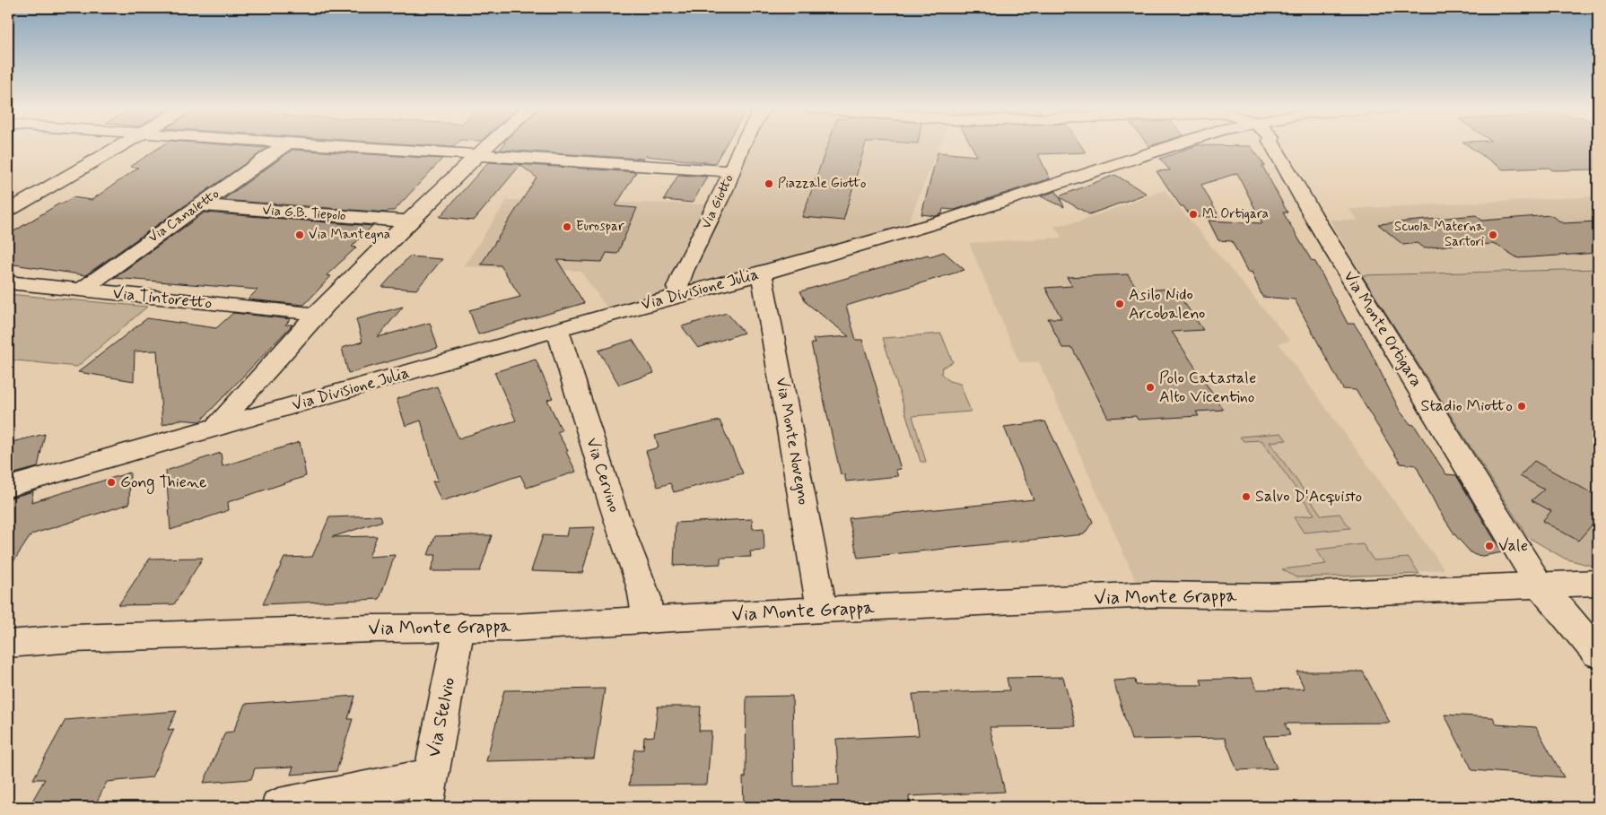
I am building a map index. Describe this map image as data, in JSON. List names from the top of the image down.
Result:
{
  "streets": {
    "street": [
      "Via Giotto",
      "Via G.B. Tiepolo",
      "Via Canaletto",
      "Via Divisione Julia",
      "Via Tintoretto",
      "Via Monte Ortigara",
      "Via Monte Novegno",
      "Via Cervino",
      "Via Monte Grappa",
      "Via Stelvio"
    ]
  },
  "crossings": [
    ["Via Giotto", "Via Divisione Julia"],
    ["Via G.B. Tiepolo", "Via Canaletto"],
    ["Via Canaletto", "Via Tintoretto"],
    ["Via Divisione Julia", "Via Monte Novegno"],
    ["Via Divisione Julia", "Via Cervino"],
    ["Via Monte Ortigara", "Via Monte Grappa"],
    ["Via Monte Novegno", "Via Monte Grappa"],
    ["Via Cervino", "Via Monte Grappa"],
    ["Via Monte Grappa", "Via Stelvio"]
  ],
  "places": [
    "Piazzale Giotto",
    "M. Ortigara",
    "Eurospar",
    "Via Mantegna",
    "Scuola Materna Sartori",
    "Asilo Nido Arcobaleno",
    "Polo Catastale Alto Vicentino",
    "Stadio Miotto",
    "Gong Thiene",
    "Salvo D'Acquisto",
    "Vale"
  ]
}
